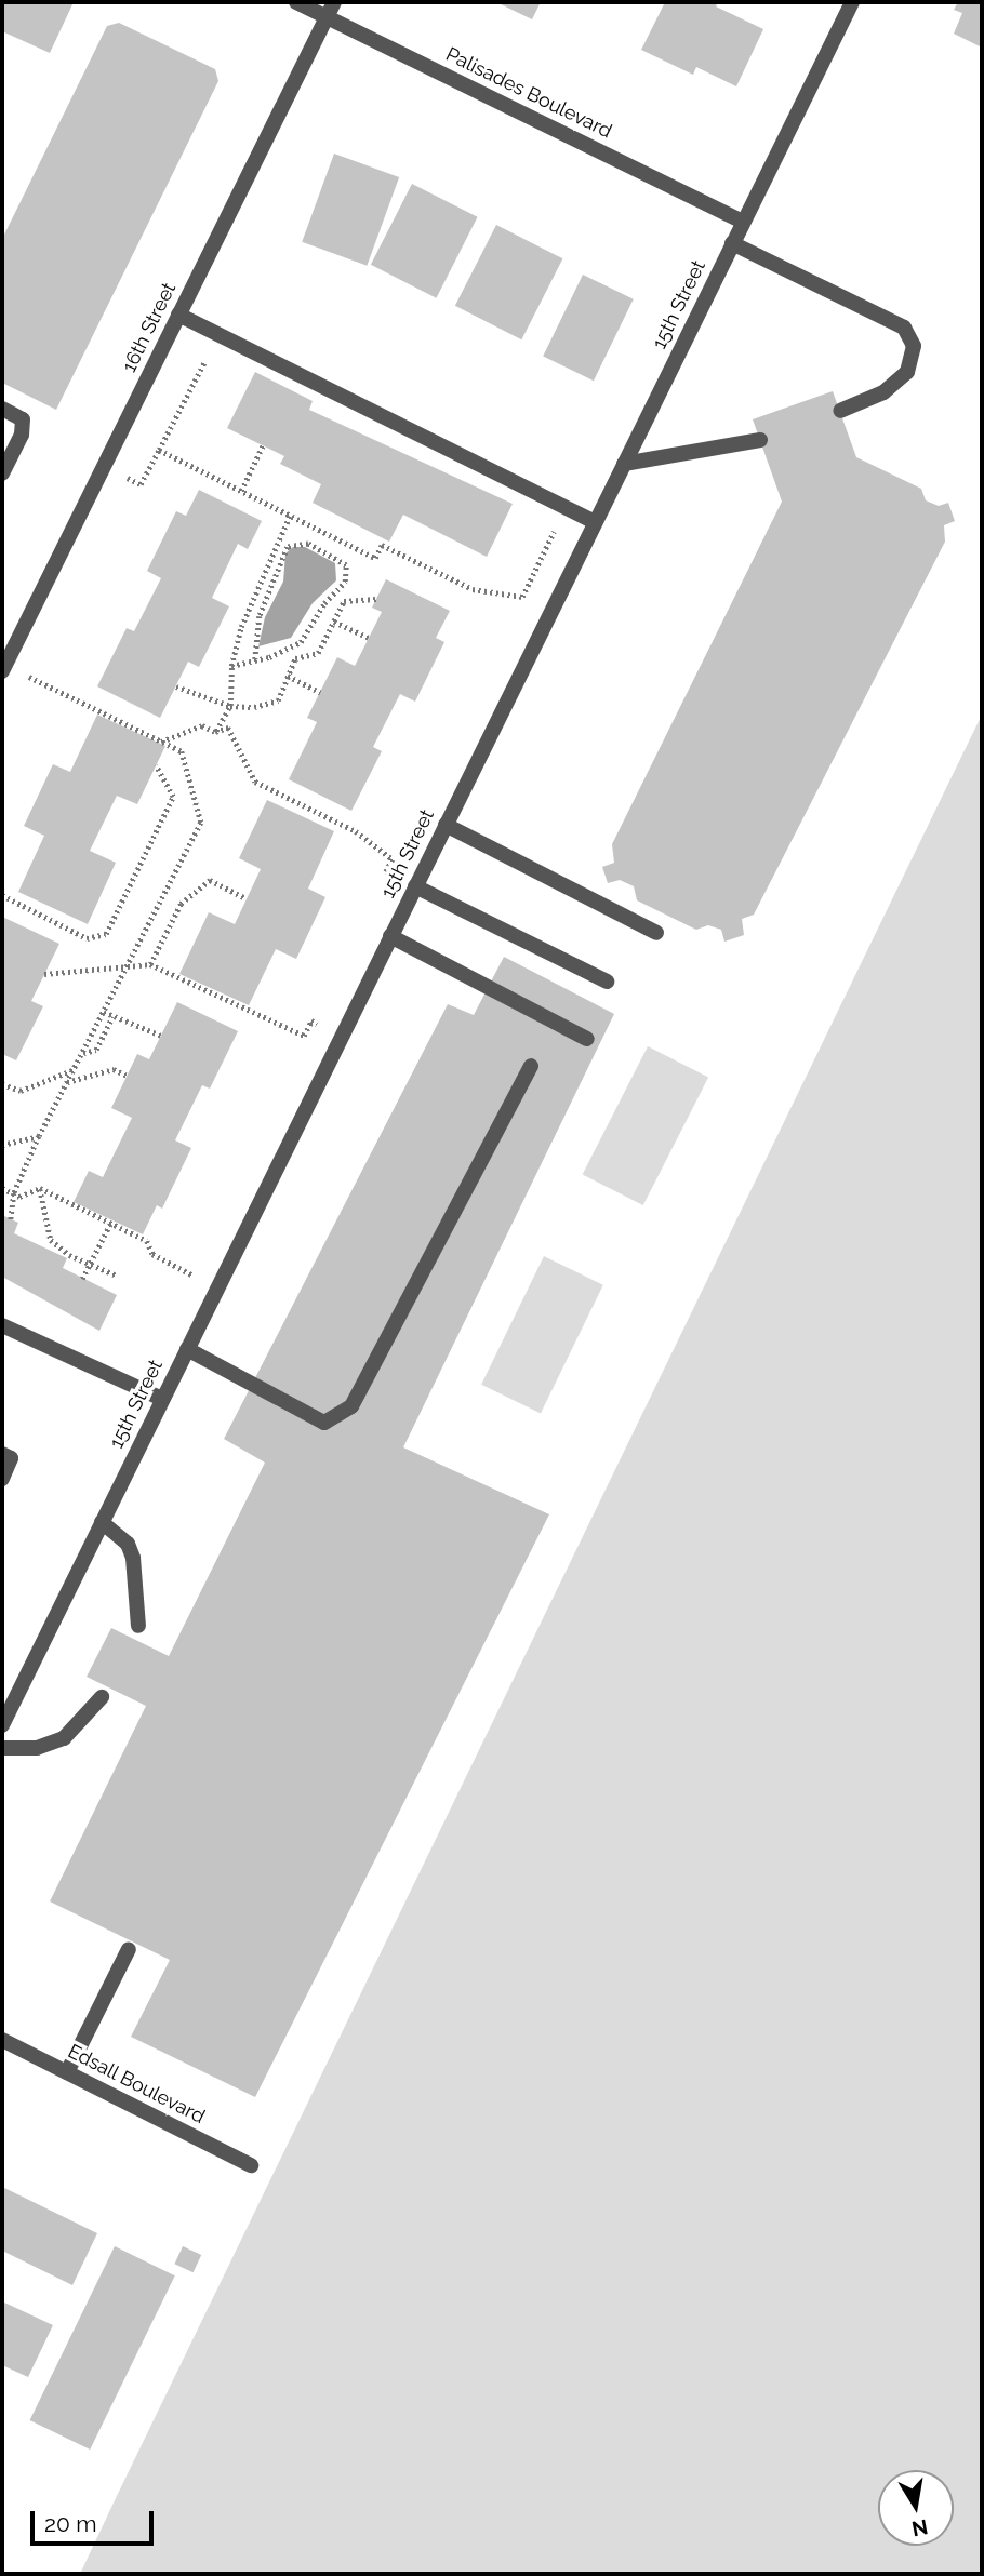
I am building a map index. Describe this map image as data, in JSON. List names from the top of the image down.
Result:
{
  "streets": {
    "street": [
      "Palisades Boulevard",
      "15th Street",
      "16th Street",
      "Edsall Boulevard"
    ]
  },
  "crossings": [
    ["Palisades Boulevard", "15th Street"],
    ["Palisades Boulevard", "16th Street"]
  ],
  "scale_bar": "20 m",
  "north": "bottom"
}
